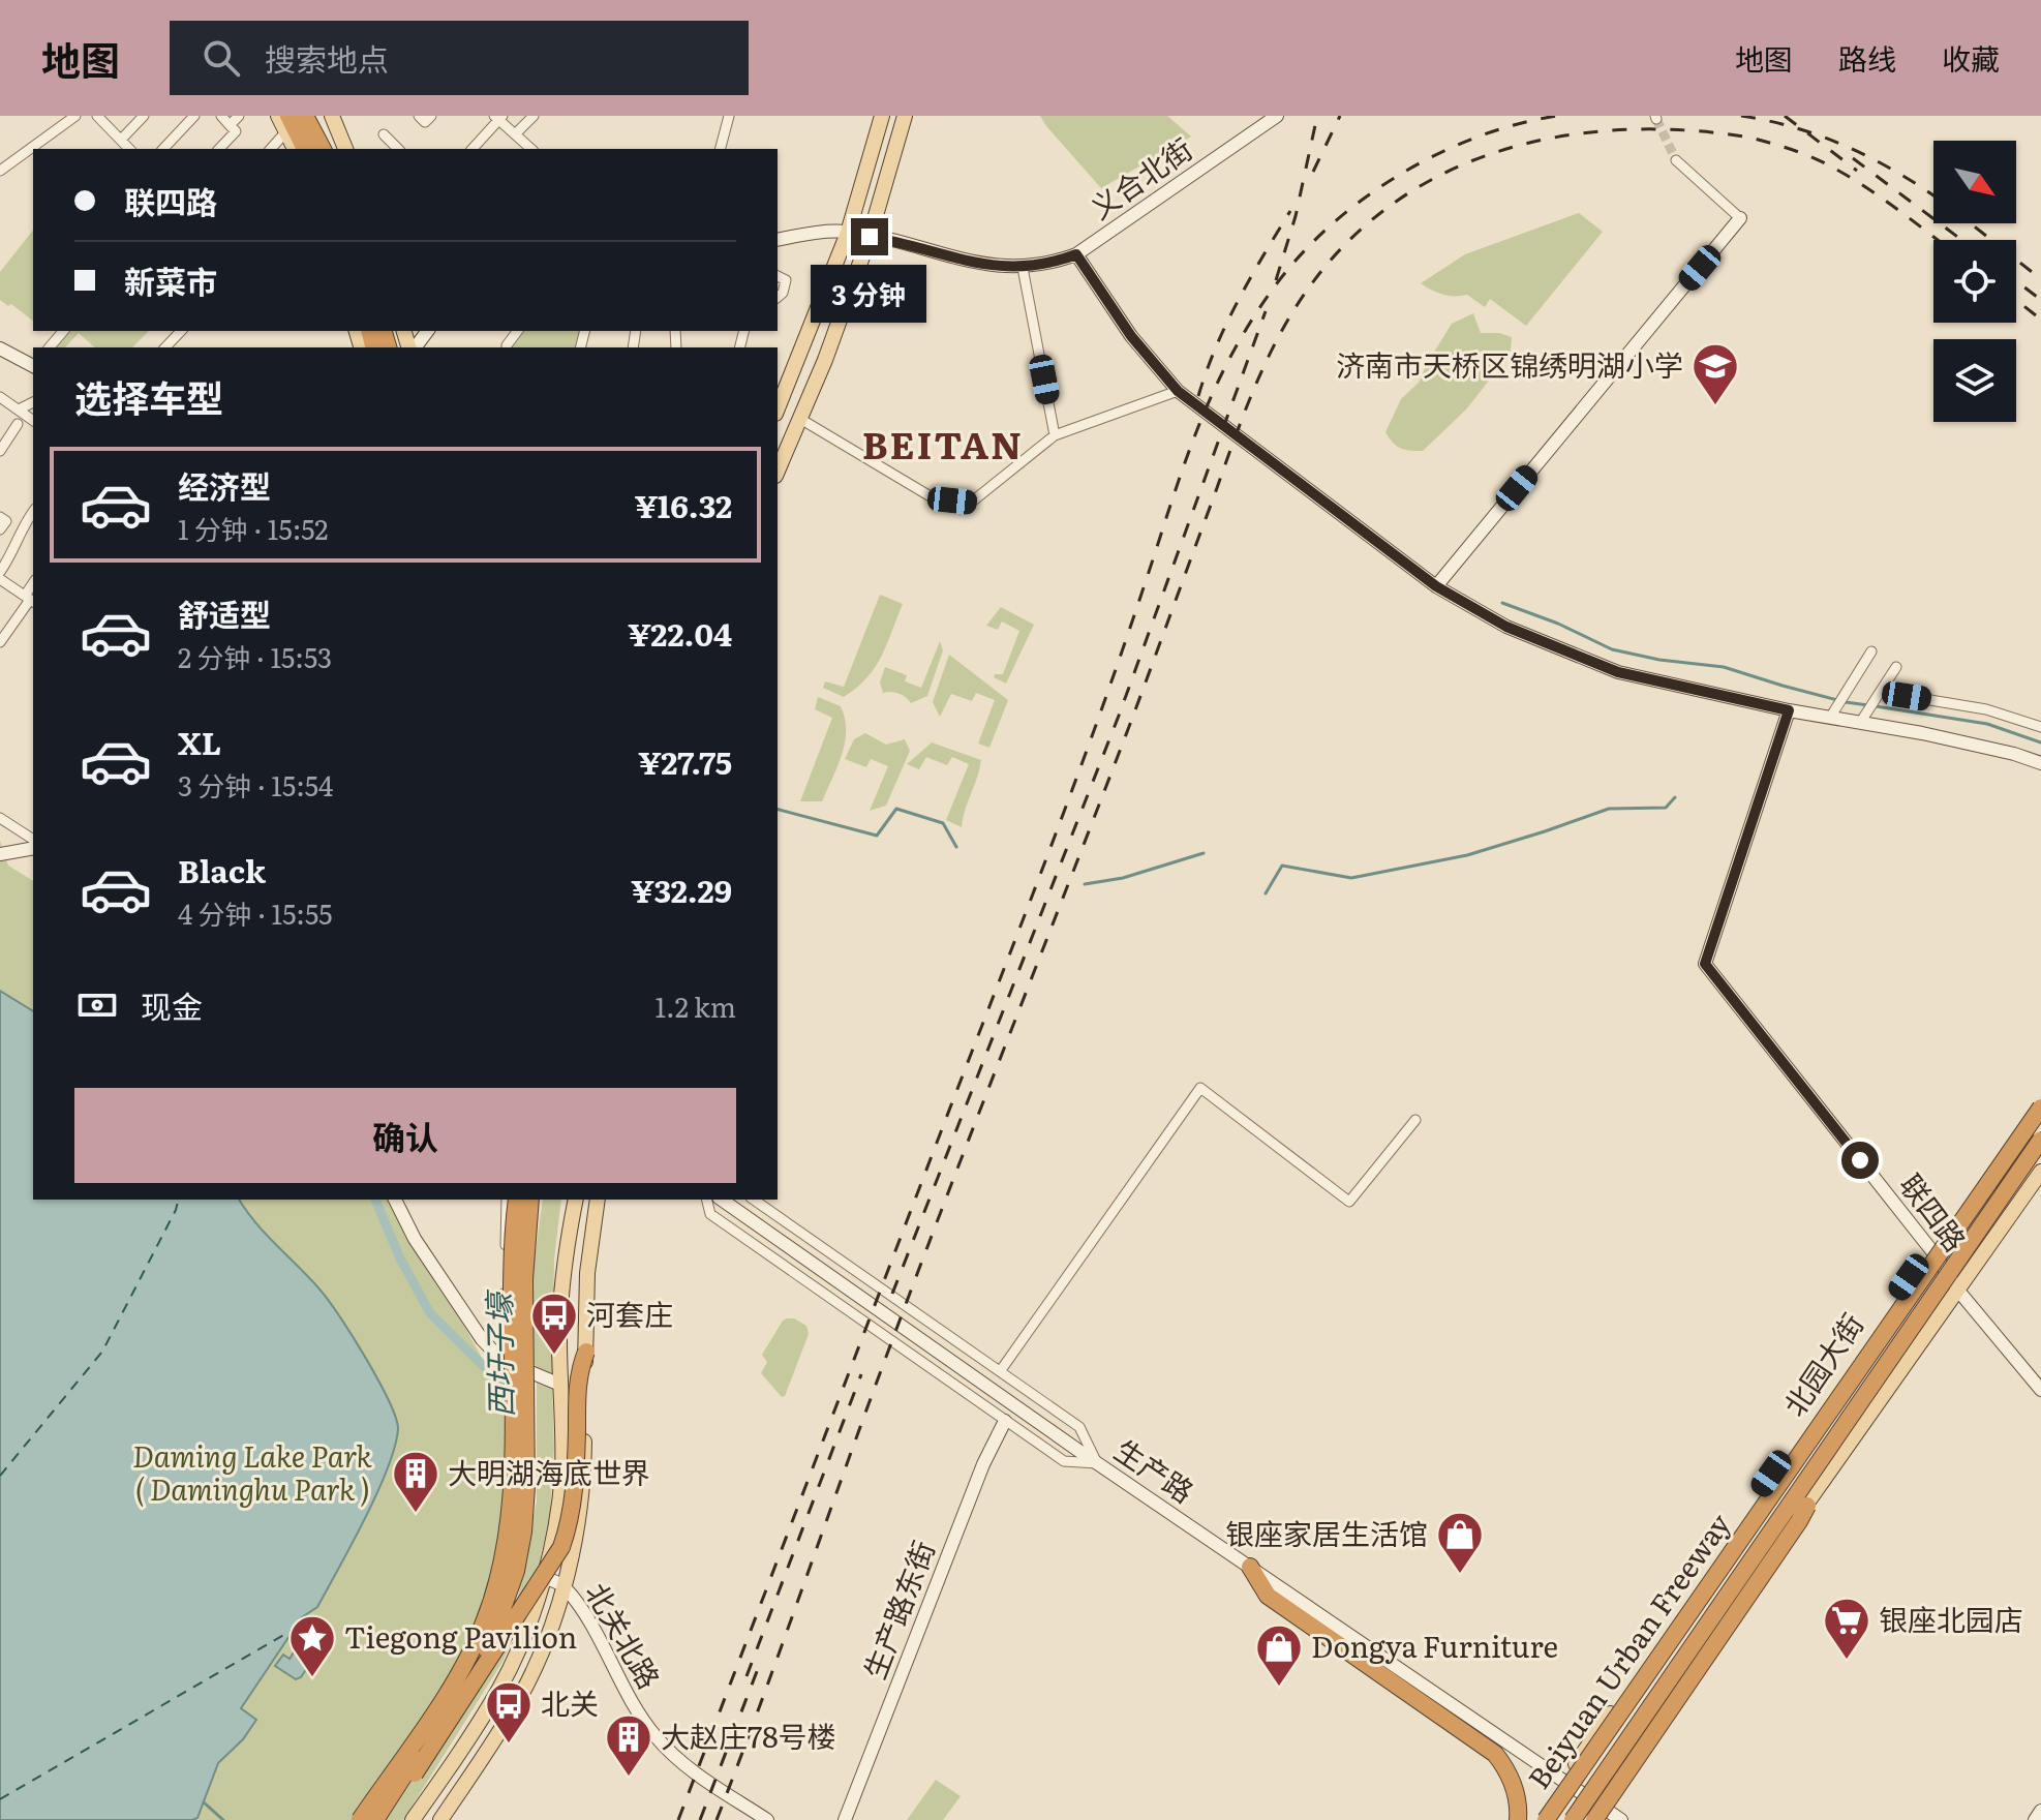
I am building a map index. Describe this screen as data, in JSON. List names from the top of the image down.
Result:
{
  "streets": {
    "highway": ["Beiyuan Urban Freeway"],
    "main road": [
      "义合北街",
      "联四路",
      "北园大街",
      "生产路",
      "生产路东街",
      "北关北路"
    ]
  },
  "crossings": [
    ["联四路", "北园大街"],
    ["北园大街", "生产路"],
    ["北园大街", "Beiyuan Urban Freeway"]
  ],
  "districts": ["BEITAN"],
  "water": ["西圩子壕"],
  "parks": ["Daming Lake Park ( Daminghu Park )"],
  "places": {
    "school or university": ["济南市天桥区锦绣明湖小学"],
    "bus stop": ["河套庄", "北关"],
    "building": ["大明湖海底世界", "大赵庄78号楼"],
    "shop": ["银座家居生活馆", "Dongya Furniture"],
    "supermarket": ["银座北园店"],
    "place": ["Tiegong Pavilion"]
  },
  "north": "bottom right",
  "page": {
    "header": "地图",
    "search": "搜索地点",
    "nav": ["地图", "路线", "收藏"],
    "banner": ["联四路", "新菜市"],
    "bubble": "3 分钟",
    "heading": "选择车型",
    "list": [
      {
        "name": "经济型",
        "note": "1 分钟 · 15:52",
        "value": "¥16.32"
      },
      {
        "name": "舒适型",
        "note": "2 分钟 · 15:53",
        "value": "¥22.04"
      },
      {
        "name": "XL",
        "note": "3 分钟 · 15:54",
        "value": "¥27.75"
      },
      {
        "name": "Black",
        "note": "4 分钟 · 15:55",
        "value": "¥32.29"
      }
    ],
    "pay": ["现金", "1.2 km"],
    "buttons": "确认"
  }
}
